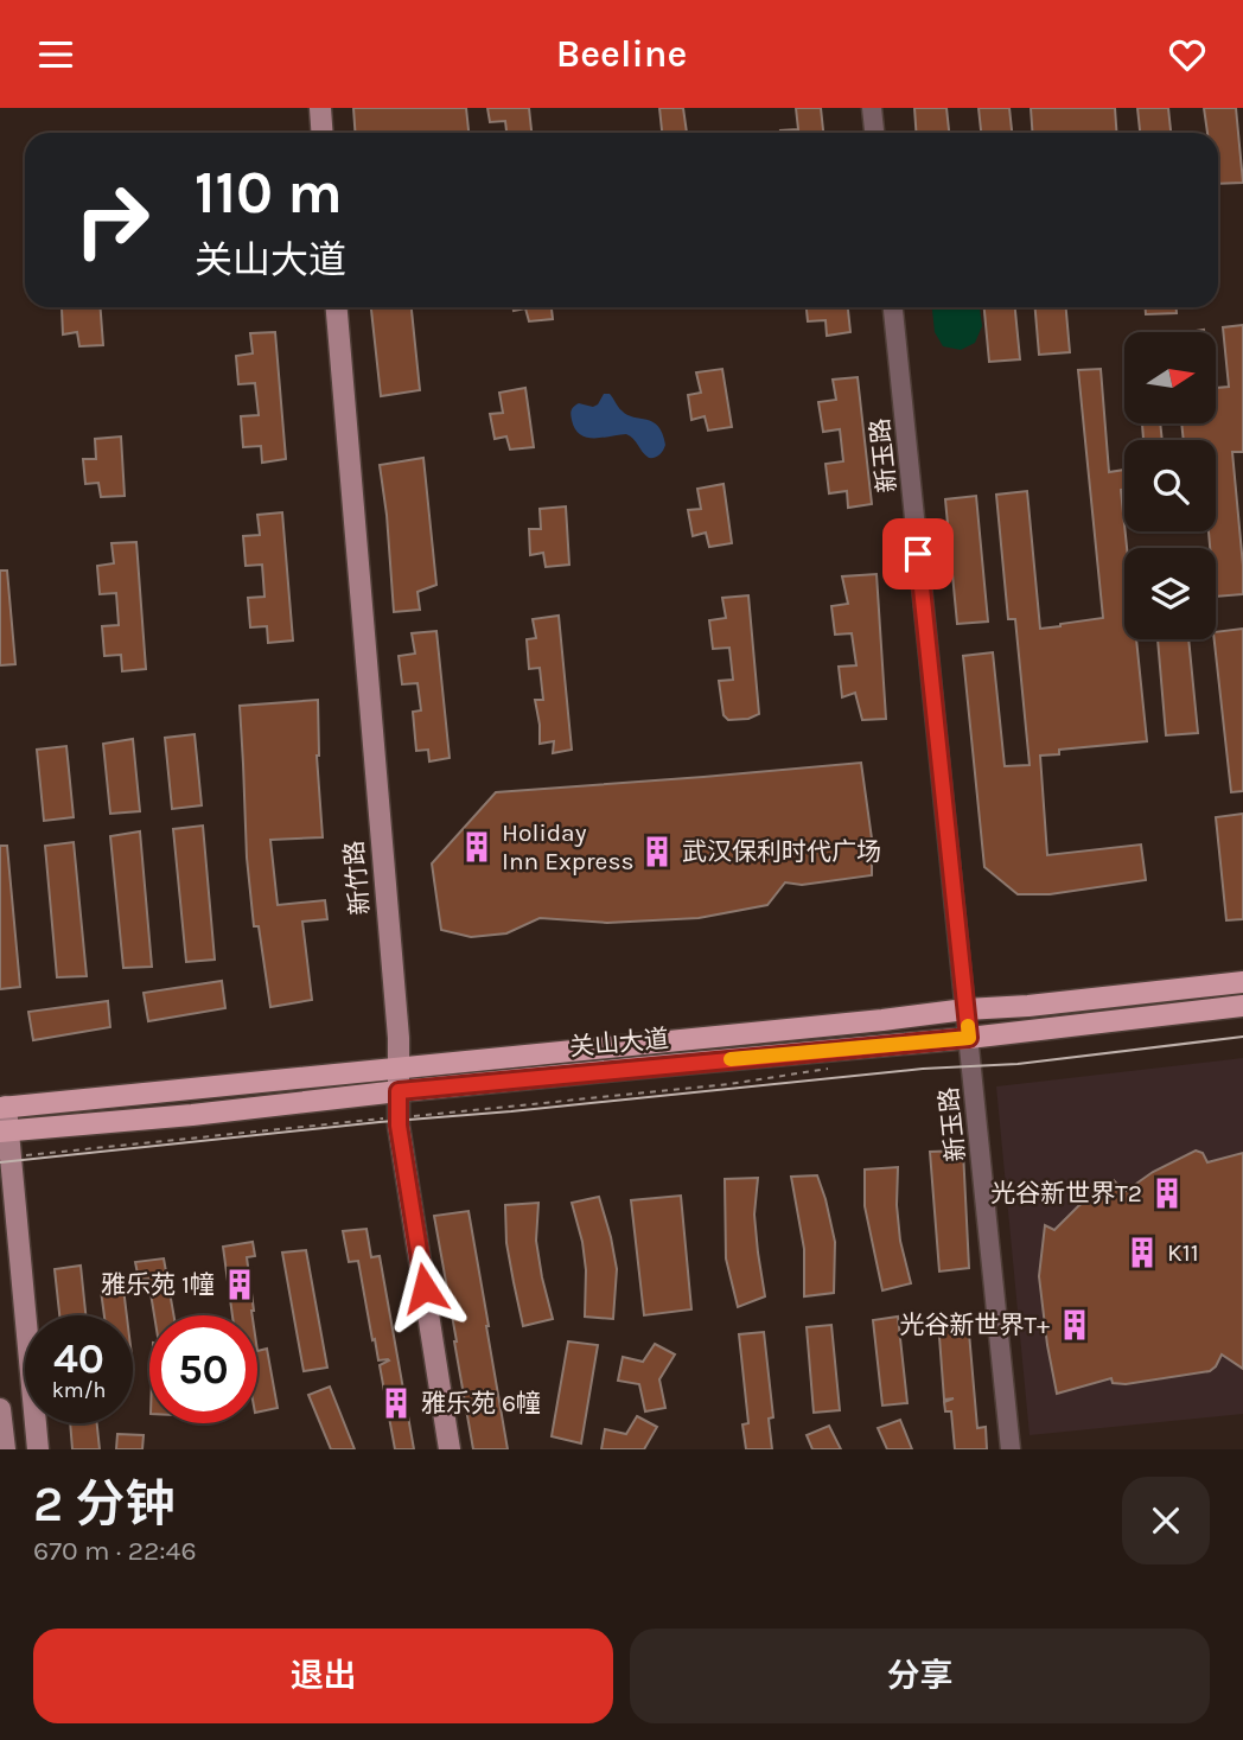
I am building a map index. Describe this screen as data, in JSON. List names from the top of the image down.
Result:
{
  "streets": {
    "main road": ["新竹路", "关山大道"],
    "street": ["新玉路"]
  },
  "crossings": [
    ["新玉路", "关山大道"],
    ["新竹路", "关山大道"]
  ],
  "places": {
    "building": [
      "Holiday Inn Express",
      "武汉保利时代广场",
      "光谷新世界T2",
      "K11",
      "雅乐苑 1幢",
      "光谷新世界T+",
      "雅乐苑 6幢"
    ]
  },
  "north": "right",
  "page": {
    "header": "Beeline",
    "turn": ["110 m", "关山大道"],
    "speed": "40 km/h",
    "limit": "50",
    "heading": ["2 分钟", "670 m · 22:46"],
    "buttons": ["退出", "分享"]
  }
}
